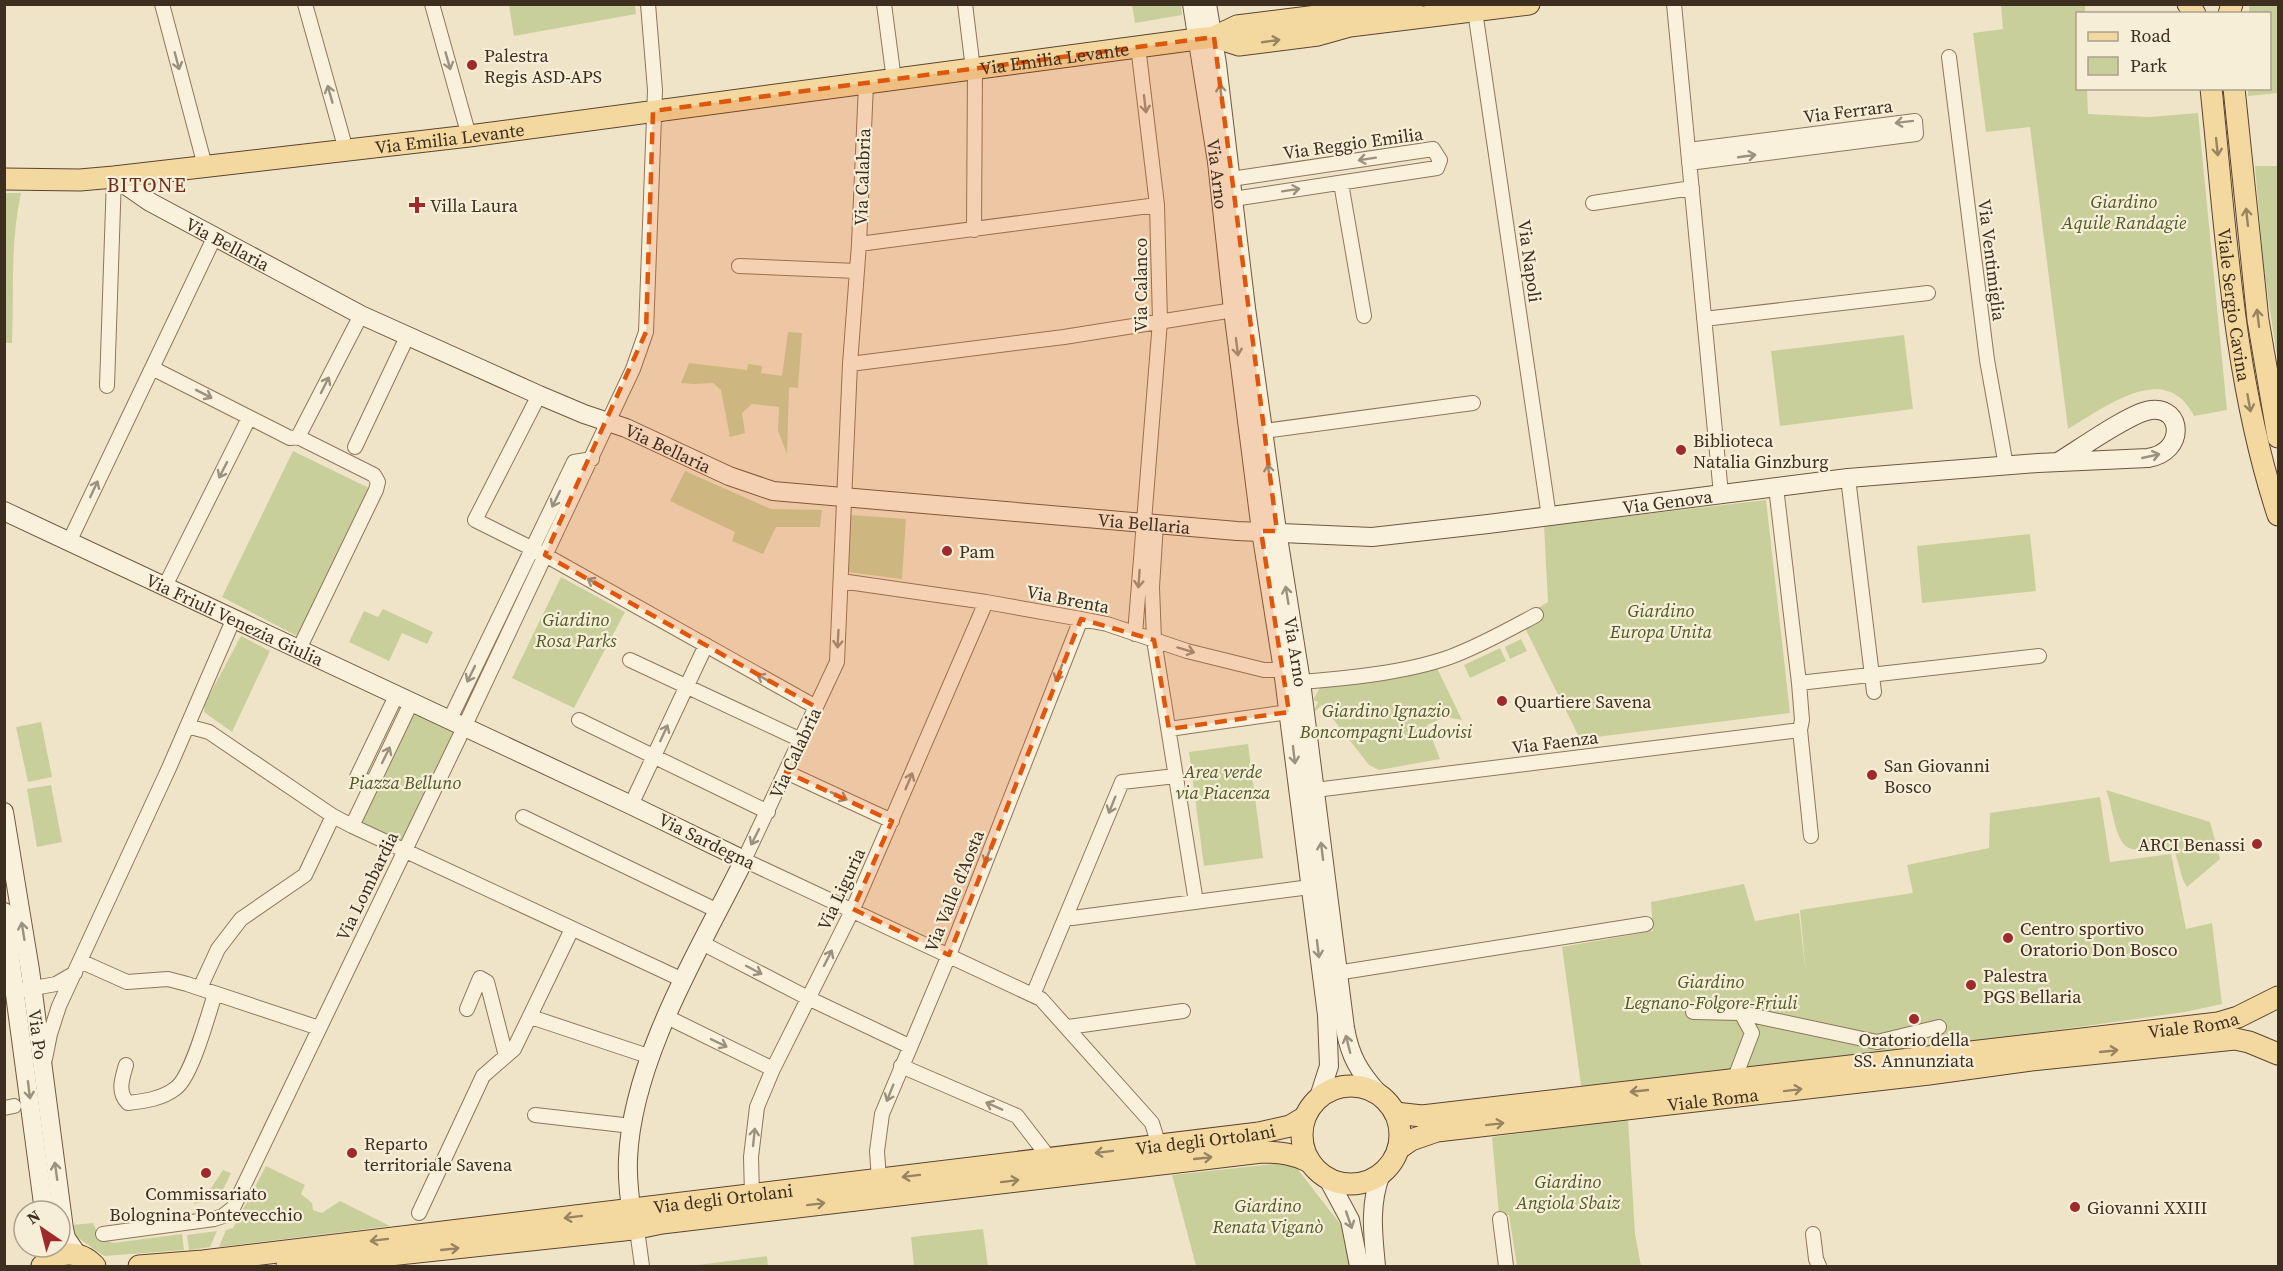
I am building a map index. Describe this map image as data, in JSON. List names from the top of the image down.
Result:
{
  "streets": {
    "main road": [
      "Via Emilia Levante",
      "Viale Sergio Cavina",
      "Viale Roma",
      "Via degli Ortolani"
    ],
    "street": [
      "Via Ferrara",
      "Via Reggio Emilia",
      "Via Arno",
      "Via Calabria",
      "Via Bellaria",
      "Via Ventimiglia",
      "Via Napoli",
      "Via Calanco",
      "Via Genova",
      "Via Brenta",
      "Via Friuli Venezia Giulia",
      "Via Faenza",
      "Via Sardegna",
      "Via Lombardia",
      "Via Liguria",
      "Via Valle d'Aosta",
      "Via Po"
    ]
  },
  "crossings": [
    ["Via Emilia Levante", "Via Arno"],
    ["Via Emilia Levante", "Via Calabria"],
    ["Via Emilia Levante", "Via Bellaria"],
    ["Via Emilia Levante", "Via Calanco"],
    ["Via Emilia Levante", "Via Lombardia"],
    ["Via Reggio Emilia", "Via Arno"],
    ["Via Arno", "Via Bellaria"],
    ["Via Arno", "Via Genova"],
    ["Via Arno", "Via Brenta"],
    ["Via Arno", "Via Faenza"],
    ["Via Arno", "Viale Roma"],
    ["Via Arno", "Via degli Ortolani"],
    ["Via Calabria", "Via Bellaria"],
    ["Via Calabria", "Via Brenta"],
    ["Via Calabria", "Via Sardegna"],
    ["Via Calabria", "Via degli Ortolani"],
    ["Via Bellaria", "Via Calanco"],
    ["Via Bellaria", "Via Genova"],
    ["Via Bellaria", "Via Lombardia"],
    ["Via Ventimiglia", "Via Genova"],
    ["Via Napoli", "Via Genova"],
    ["Via Brenta", "Via Liguria"],
    ["Via Brenta", "Via Valle d'Aosta"],
    ["Via Friuli Venezia Giulia", "Via Sardegna"],
    ["Via Friuli Venezia Giulia", "Via Lombardia"],
    ["Via Sardegna", "Via Lombardia"],
    ["Via Sardegna", "Via Liguria"],
    ["Via Sardegna", "Via Valle d'Aosta"],
    ["Via Sardegna", "Via degli Ortolani"],
    ["Via Liguria", "Via degli Ortolani"],
    ["Via Valle d'Aosta", "Via degli Ortolani"],
    ["Viale Roma", "Via degli Ortolani"]
  ],
  "one_way": ["Via Liguria", "Via Valle d'Aosta"],
  "districts": ["BITONE"],
  "parks": [
    "Giardino Aquile Randagie",
    "Giardino Europa Unita",
    "Giardino Rosa Parks",
    "Giardino Ignazio Boncompagni Ludovisi",
    "Area verde via Piacenza",
    "Piazza Belluno",
    "Giardino Legnano-Folgore-Friuli",
    "Giardino Angiola Sbaiz",
    "Giardino Renata Viganò"
  ],
  "places": {
    "other": [
      "Palestra Regis ASD-APS",
      "Biblioteca Natalia Ginzburg",
      "Pam",
      "Quartiere Savena",
      "San Giovanni Bosco",
      "ARCI Benassi",
      "Centro sportivo Oratorio Don Bosco",
      "Palestra PGS Bellaria",
      "Oratorio della SS. Annunziata",
      "Reparto territoriale Savena",
      "Commissariato Bolognina Pontevecchio",
      "Giovanni XXIII"
    ],
    "health": ["Villa Laura"]
  },
  "legend": ["Road", "Park"],
  "north": "top left"
}
